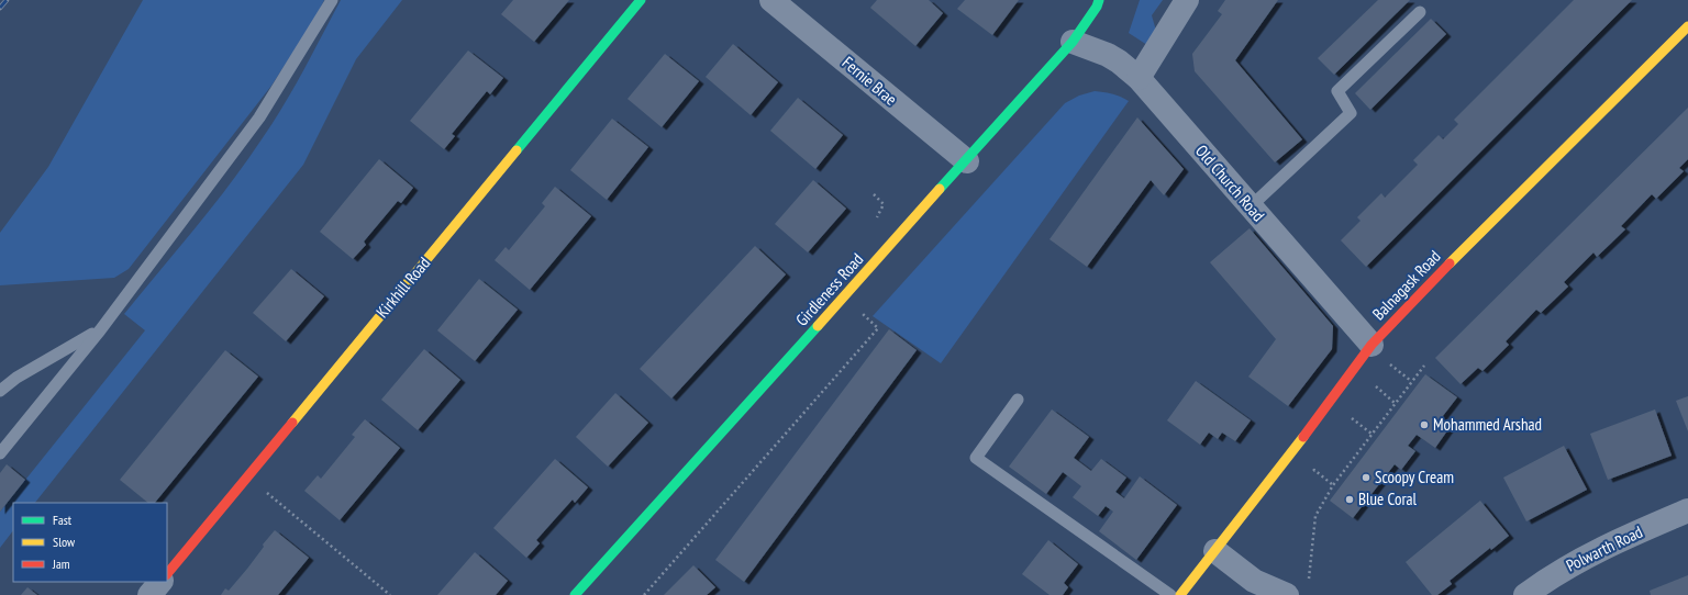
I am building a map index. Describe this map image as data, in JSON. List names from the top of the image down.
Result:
{
  "streets": {
    "street": [
      "Fernie Brae",
      "Old Church Road",
      "Balnagask Road",
      "Kirkhill Road",
      "Girdleness Road",
      "Polwarth Road"
    ]
  },
  "crossings": [
    ["Fernie Brae", "Girdleness Road"],
    ["Old Church Road", "Balnagask Road"],
    ["Old Church Road", "Girdleness Road"]
  ],
  "places": ["Mohammed Arshad", "Scoopy Cream", "Blue Coral"],
  "legend": ["Fast", "Slow", "Jam"]
}
